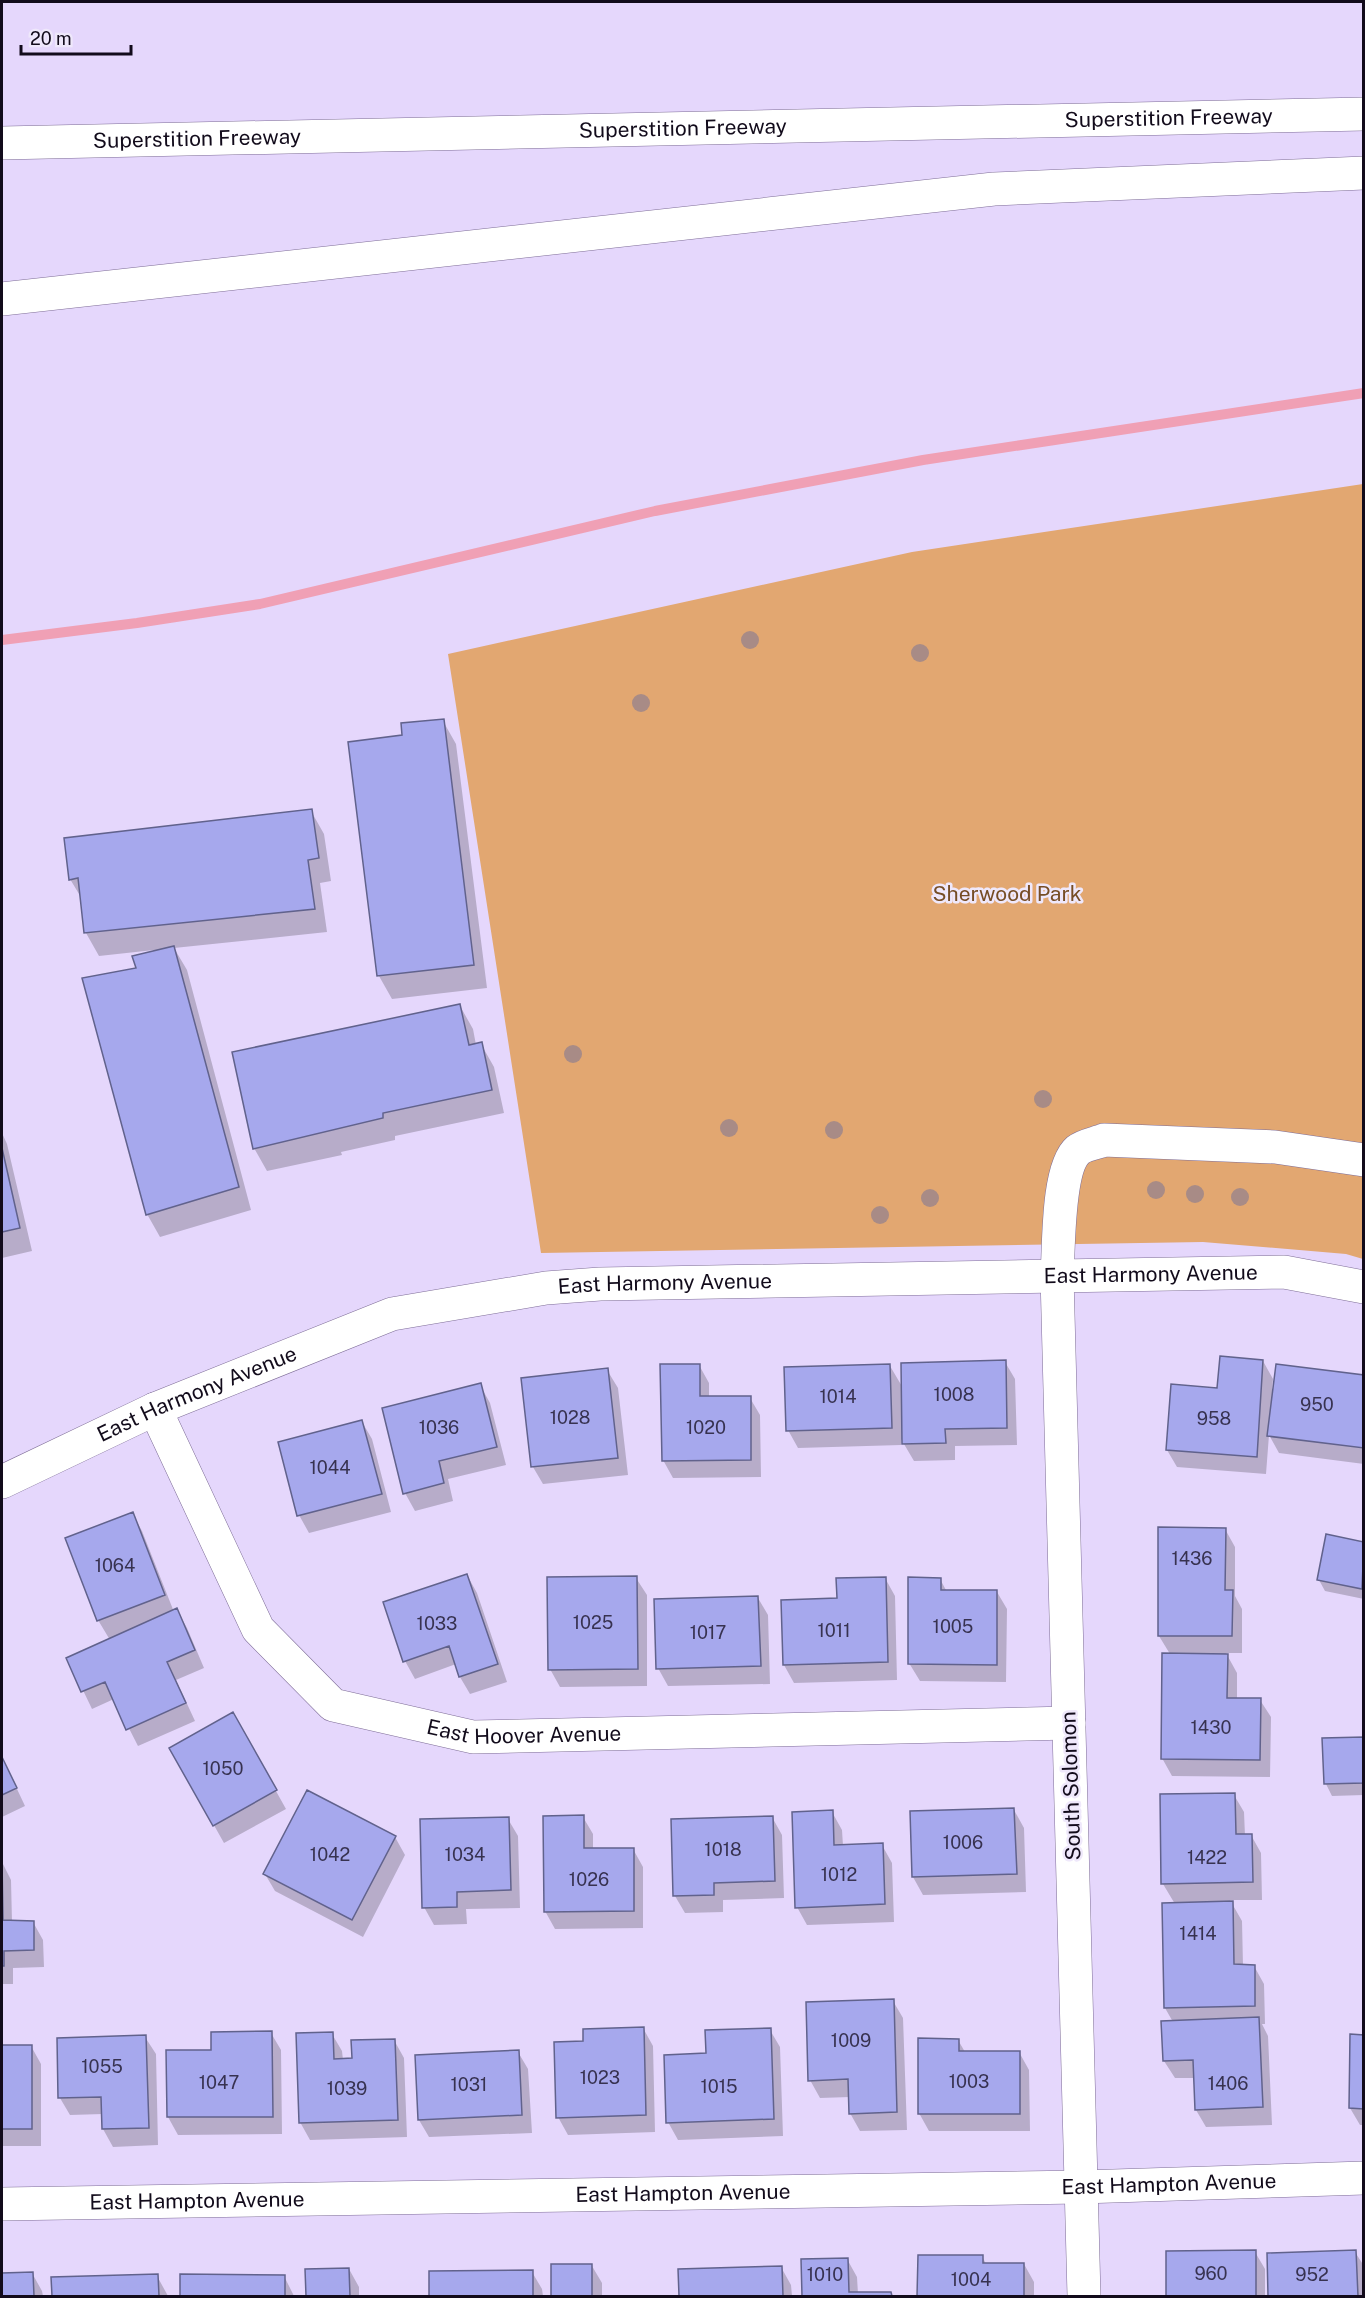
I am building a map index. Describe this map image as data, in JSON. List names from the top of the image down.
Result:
{
  "streets": {
    "main road": [
      "Superstition Freeway",
      "East Harmony Avenue",
      "East Hoover Avenue",
      "South Solomon",
      "East Hampton Avenue"
    ]
  },
  "crossings": [
    ["East Harmony Avenue", "East Hoover Avenue"],
    ["East Harmony Avenue", "South Solomon"],
    ["East Hoover Avenue", "South Solomon"],
    ["South Solomon", "East Hampton Avenue"]
  ],
  "parks": ["Sherwood Park"],
  "house_numbers": [
    "1008",
    "1014",
    "950",
    "1028",
    "958",
    "1036",
    "1020",
    "1044",
    "1436",
    "1064",
    "1025",
    "1033",
    "1005",
    "1011",
    "1017",
    "1430",
    "1050",
    "1006",
    "1018",
    "1042",
    "1034",
    "1422",
    "1012",
    "1026",
    "1414",
    "1009",
    "1055",
    "1023",
    "1003",
    "1047",
    "1406",
    "1031",
    "1015",
    "1039",
    "960",
    "1010",
    "952",
    "1004"
  ],
  "scale_bar": "20 m"
}
